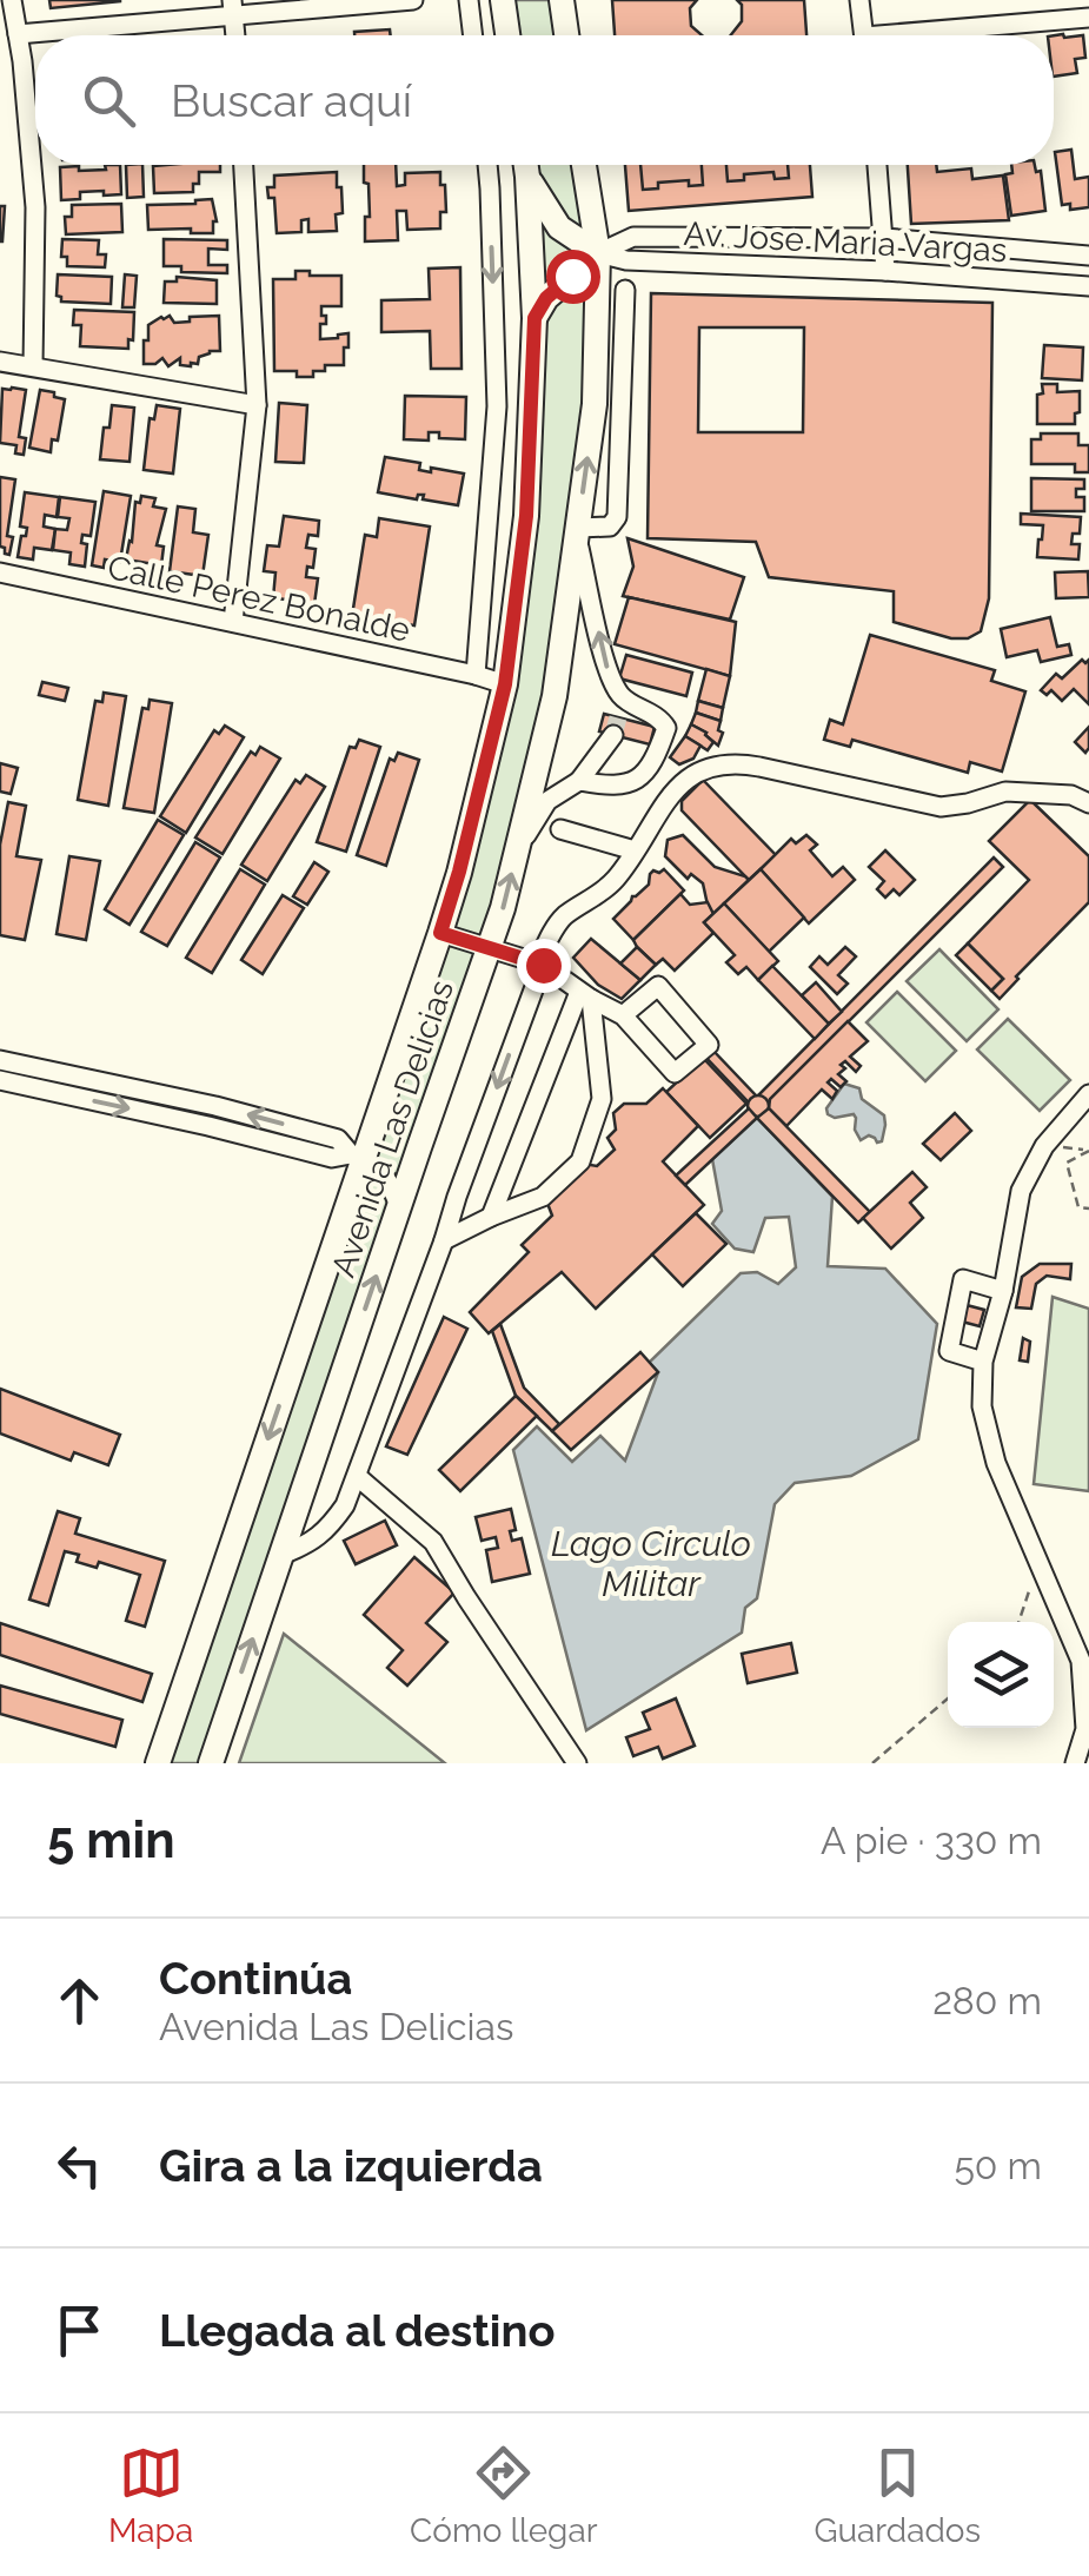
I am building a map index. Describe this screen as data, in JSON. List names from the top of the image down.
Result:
{
  "streets": {
    "main road": ["Avenida Las Delicias"],
    "street": ["Av. Jose Maria Vargas", "Calle Perez Bonalde"]
  },
  "crossings": [
    ["Av. Jose Maria Vargas", "Avenida Las Delicias"],
    ["Calle Perez Bonalde", "Avenida Las Delicias"]
  ],
  "water": ["Lago Circulo Militar"],
  "page": {
    "search": "Buscar aquí",
    "heading": ["5 min", "A pie · 330 m"],
    "list": [
      ["Continúa", "Avenida Las Delicias", "280 m"],
      ["Gira a la izquierda", "50 m"],
      "Llegada al destino"
    ],
    "nav": ["Mapa", "Cómo llegar", "Guardados"]
  }
}
